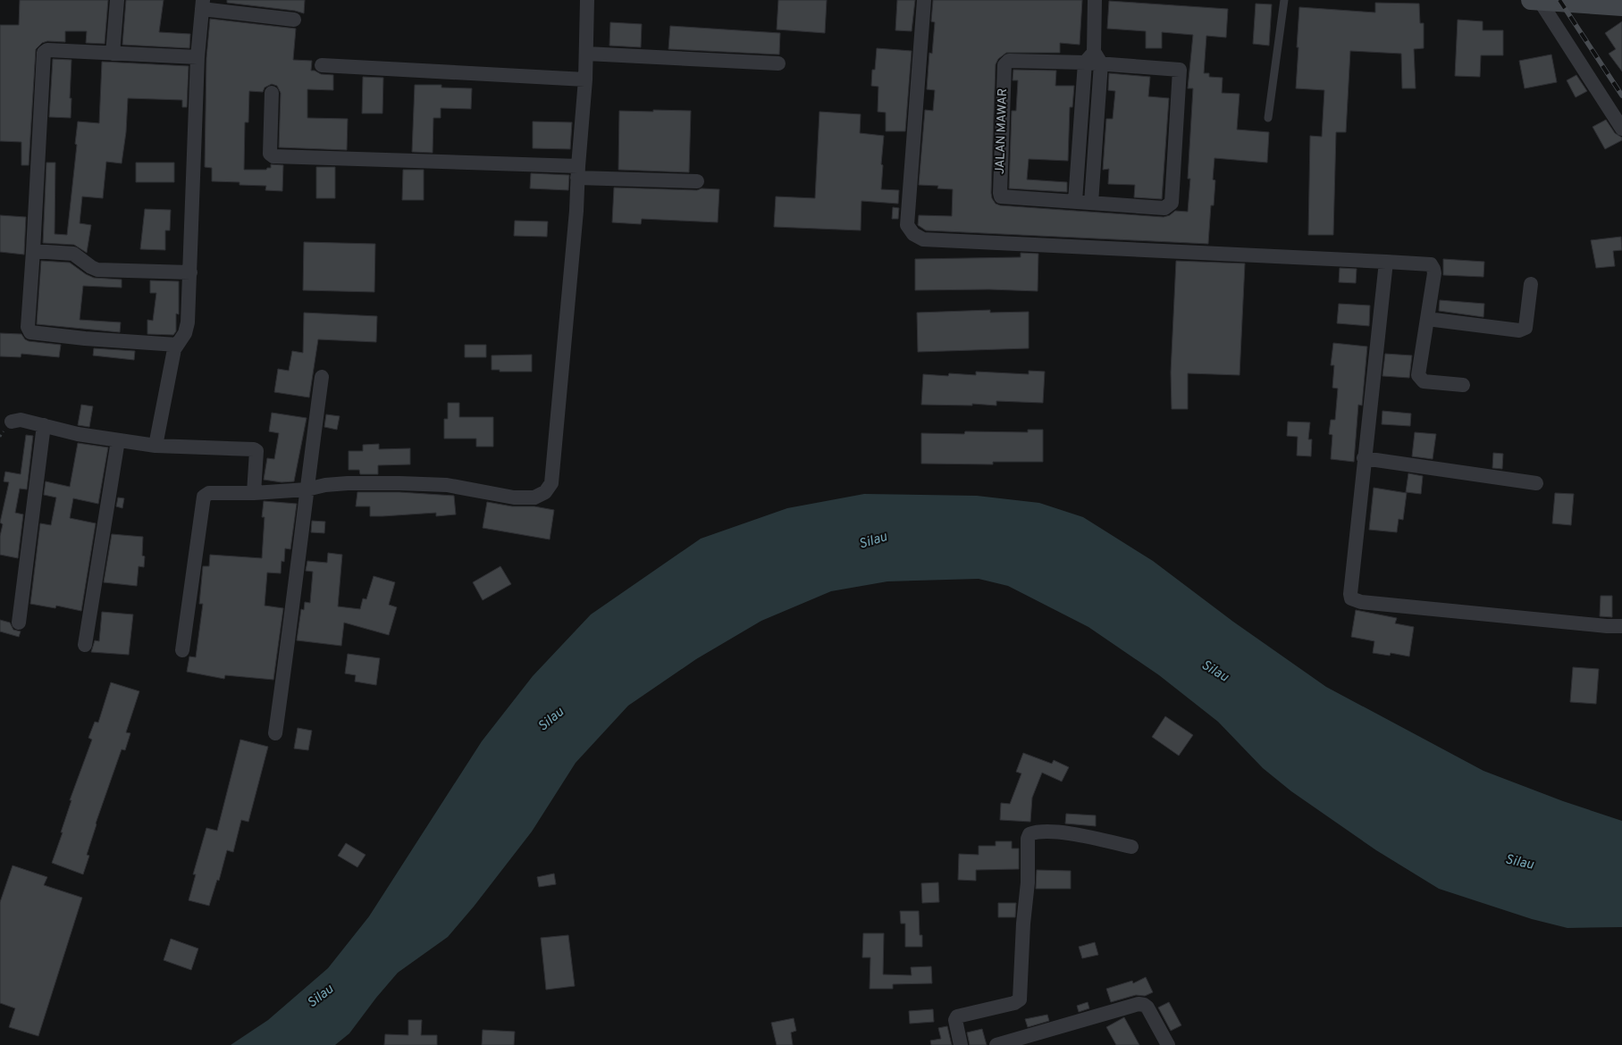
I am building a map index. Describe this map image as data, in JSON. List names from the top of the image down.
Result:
{
  "streets": {
    "street": ["JALAN MAWAR"]
  },
  "water": ["Silau"]
}
